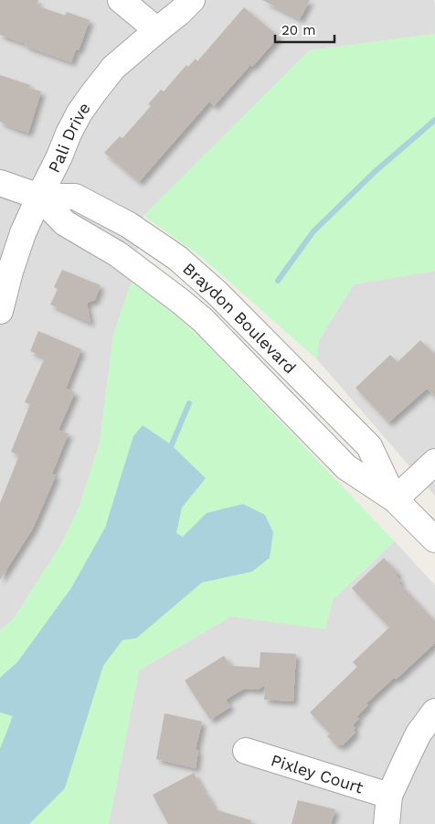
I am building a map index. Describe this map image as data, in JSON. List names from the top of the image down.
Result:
{
  "streets": {
    "street": ["Pali Drive", "Braydon Boulevard", "Pixley Court"]
  },
  "crossings": [
    ["Pali Drive", "Braydon Boulevard"]
  ],
  "scale_bar": "20 m"
}
